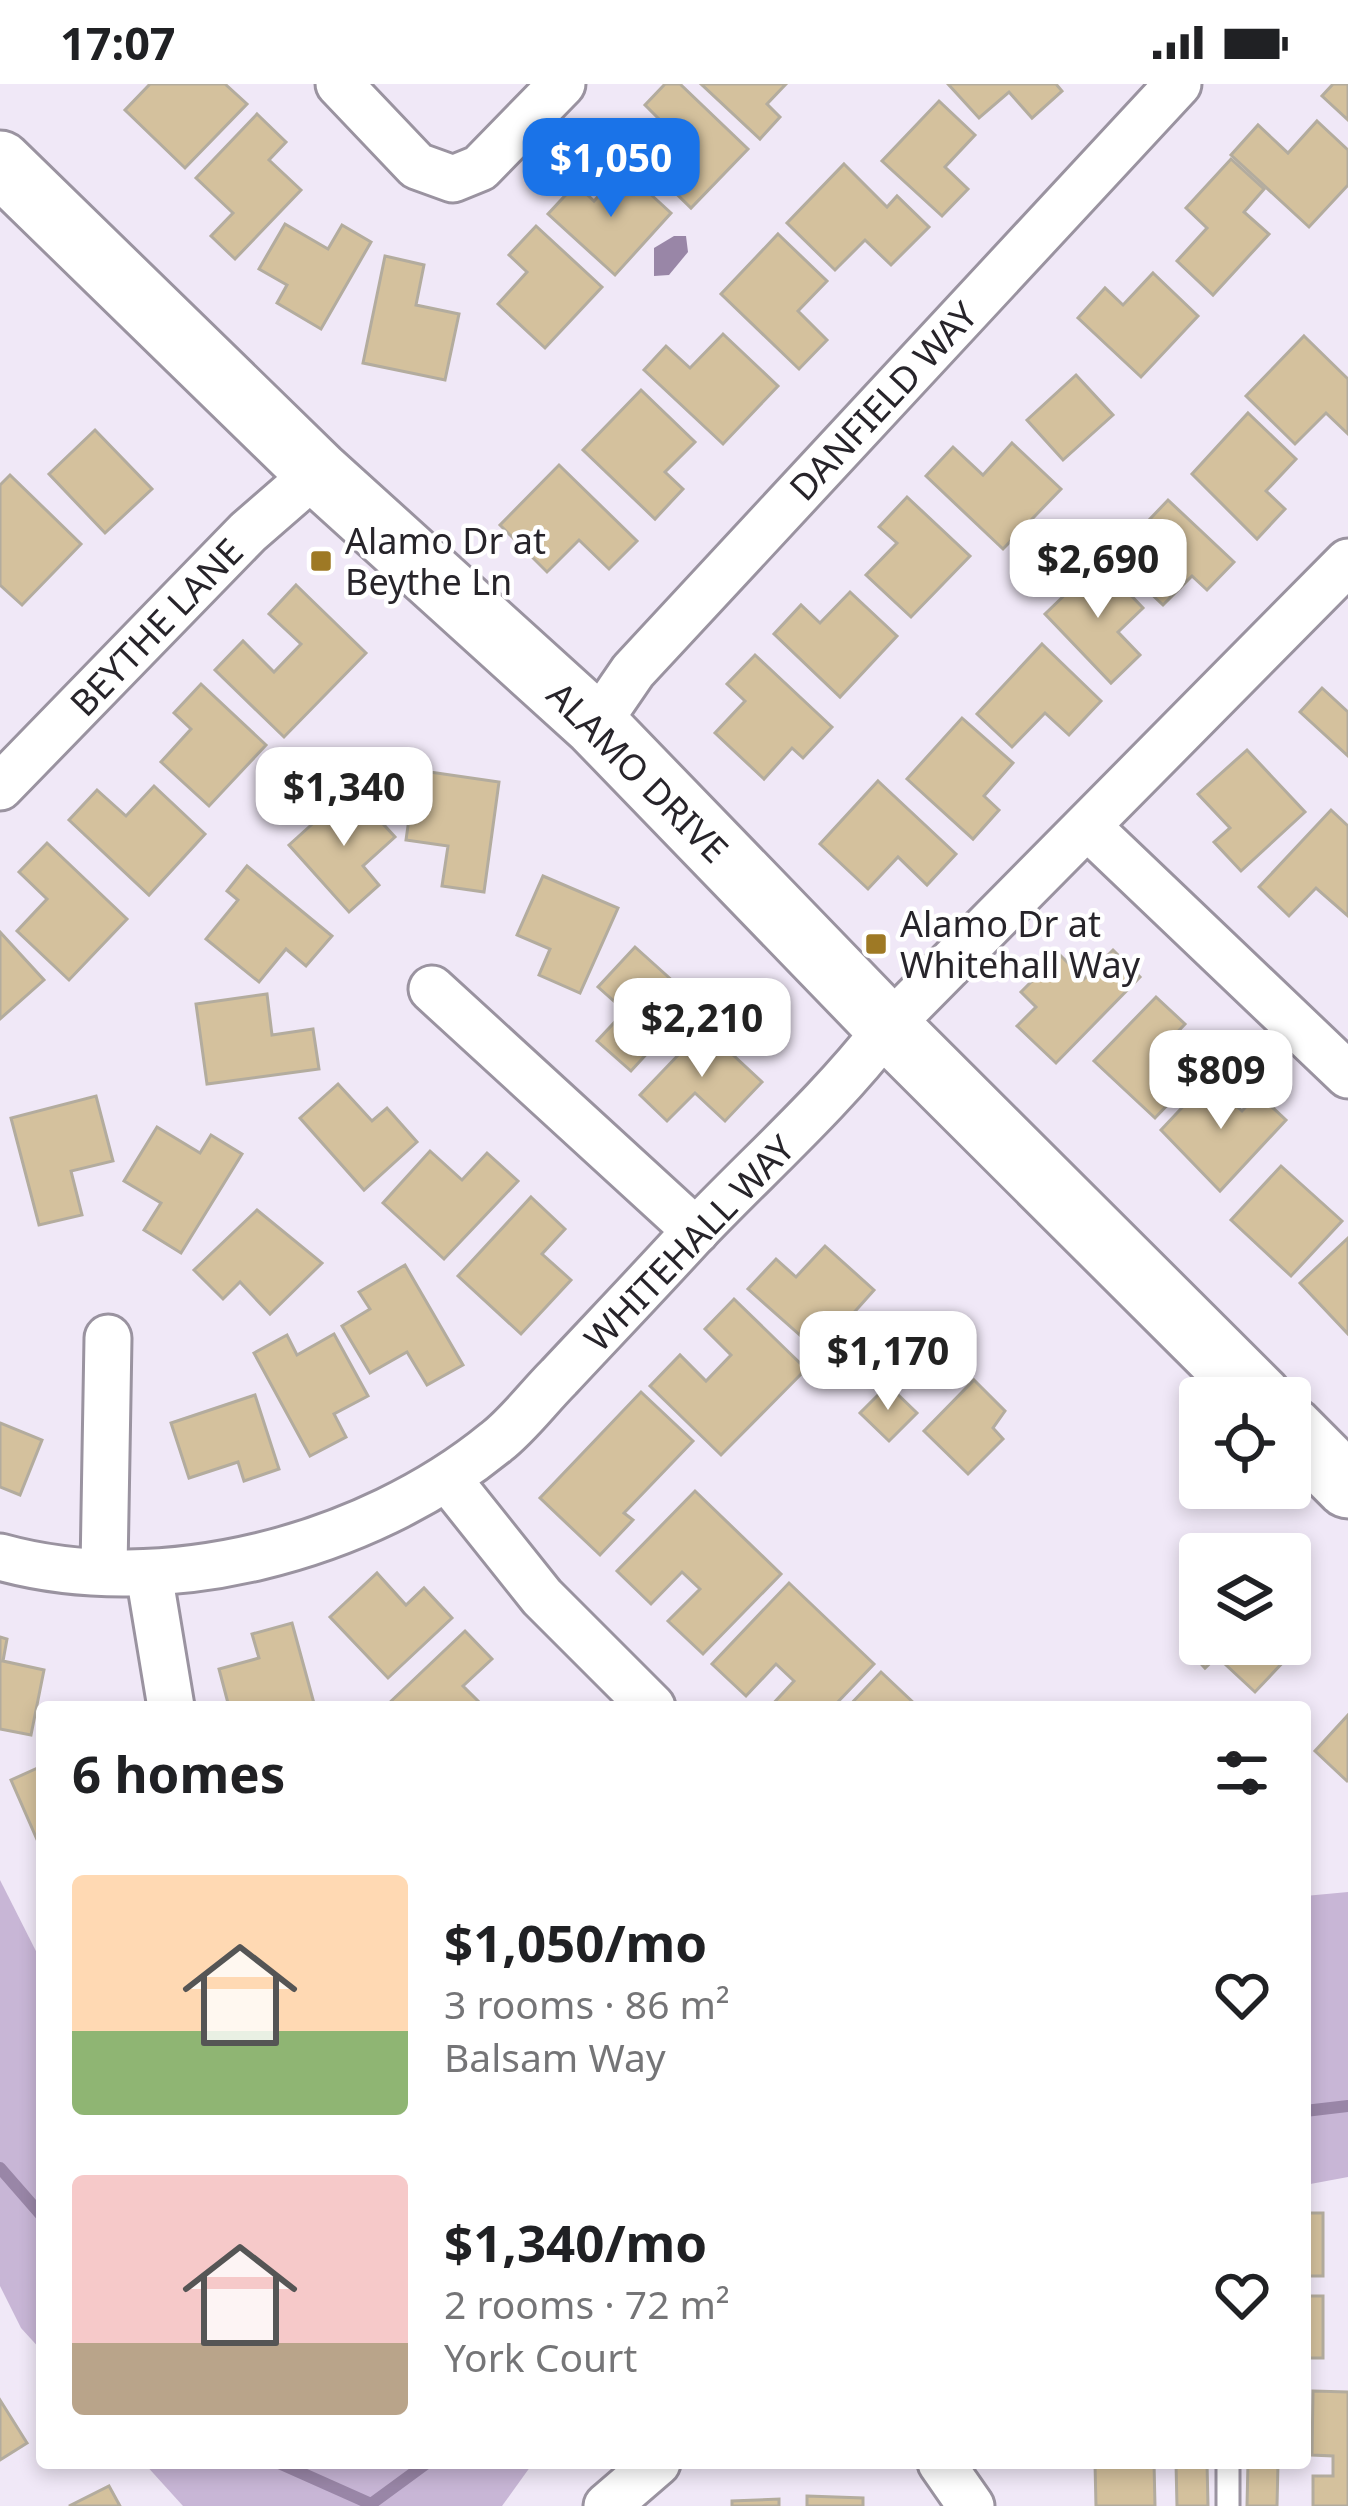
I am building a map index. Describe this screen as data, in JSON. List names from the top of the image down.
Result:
{
  "streets": {
    "main road": ["ALAMO DRIVE"],
    "street": ["DANFIELD WAY", "BEYTHE LANE", "WHITEHALL WAY"]
  },
  "crossings": [
    ["DANFIELD WAY", "ALAMO DRIVE"],
    ["BEYTHE LANE", "ALAMO DRIVE"],
    ["ALAMO DRIVE", "WHITEHALL WAY"]
  ],
  "places": {
    "transit": ["Alamo Dr at Beythe Ln", "Alamo Dr at Whitehall Way"]
  },
  "page": {
    "status": "17:07",
    "price": [
      "$1,050",
      "$2,690",
      "$1,340",
      "$2,210",
      "$809",
      "$1,170"
    ],
    "heading": "6 homes",
    "list": [
      {
        "name": "$1,050/mo",
        "note": "3 rooms · 86 m² · Balsam Way"
      },
      {
        "name": "$1,340/mo",
        "note": "2 rooms · 72 m² · York Court"
      }
    ]
  }
}
